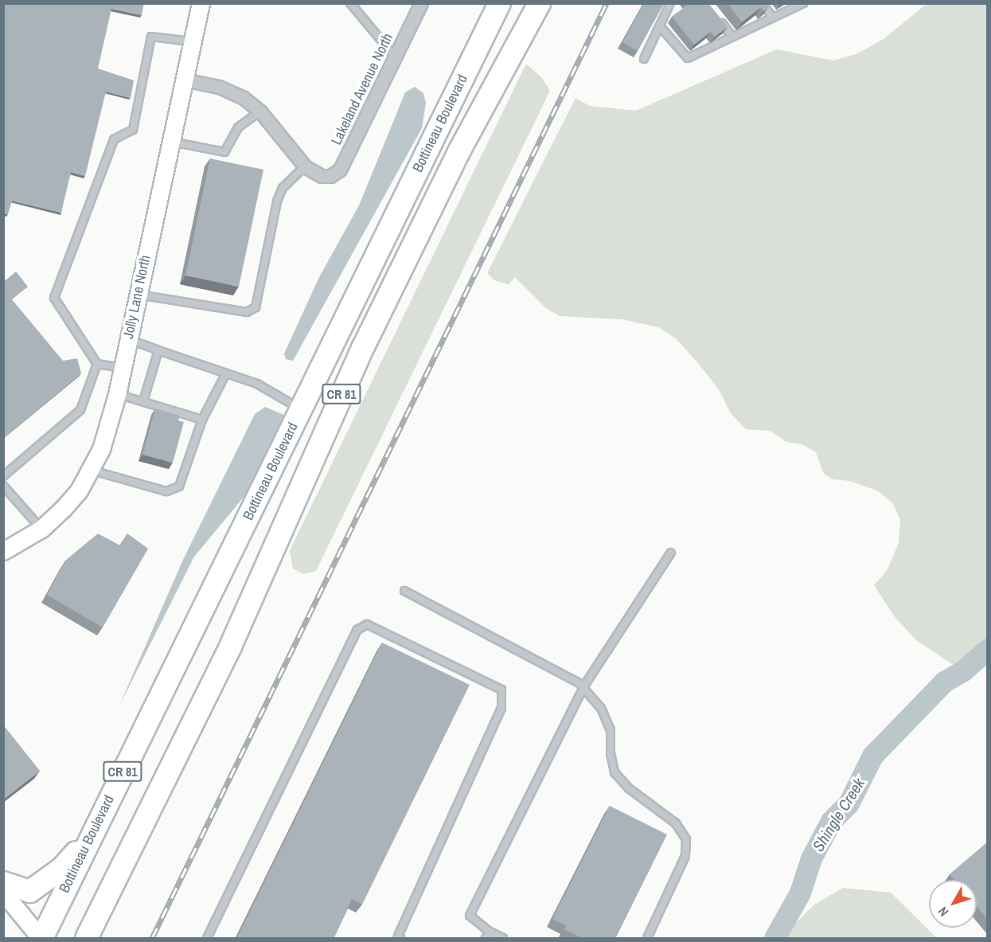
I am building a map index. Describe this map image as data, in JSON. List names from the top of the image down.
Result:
{
  "streets": {
    "highway": ["Bottineau Boulevard", "CR 81"],
    "street": ["Lakeland Avenue North", "Jolly Lane North"]
  },
  "water": ["Shingle Creek"],
  "north": "bottom left"
}
